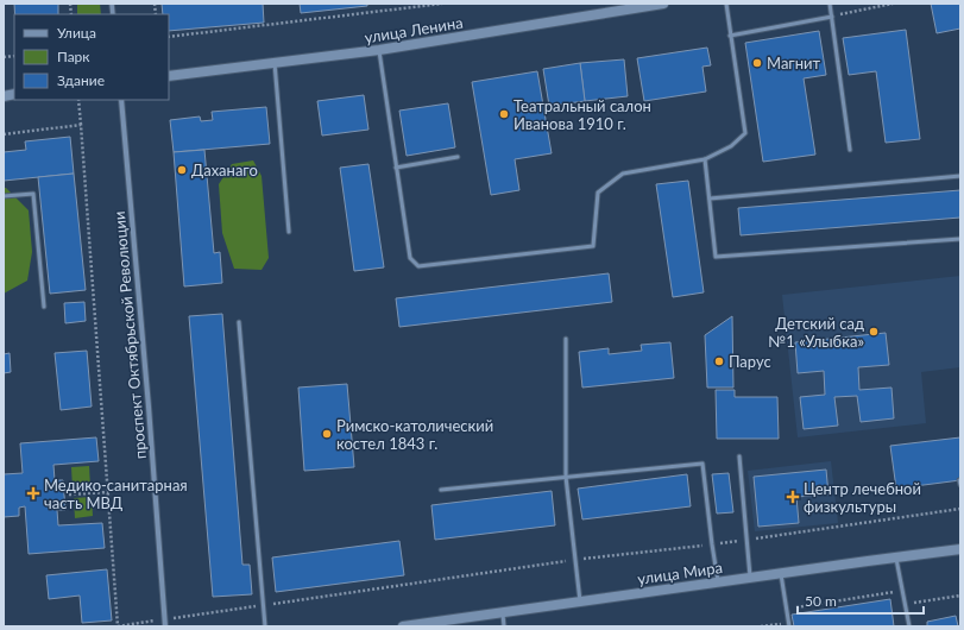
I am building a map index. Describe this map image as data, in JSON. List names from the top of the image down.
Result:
{
  "streets": {
    "main road": ["улица Ленина", "улица Мира"],
    "street": ["проспект Октябрьской Революции"]
  },
  "places": {
    "other": [
      "Магнит",
      "Театральный салон Иванова 1910 г.",
      "Даханаго",
      "Детский сад №1 «Улыбка»",
      "Парус",
      "Римско-католический костел 1843 г."
    ],
    "health": ["Медико-санитарная часть МВД", "Центр лечебной физкультуры"]
  },
  "legend": ["Улица", "Парк", "Здание"],
  "scale_bar": "50 m"
}
